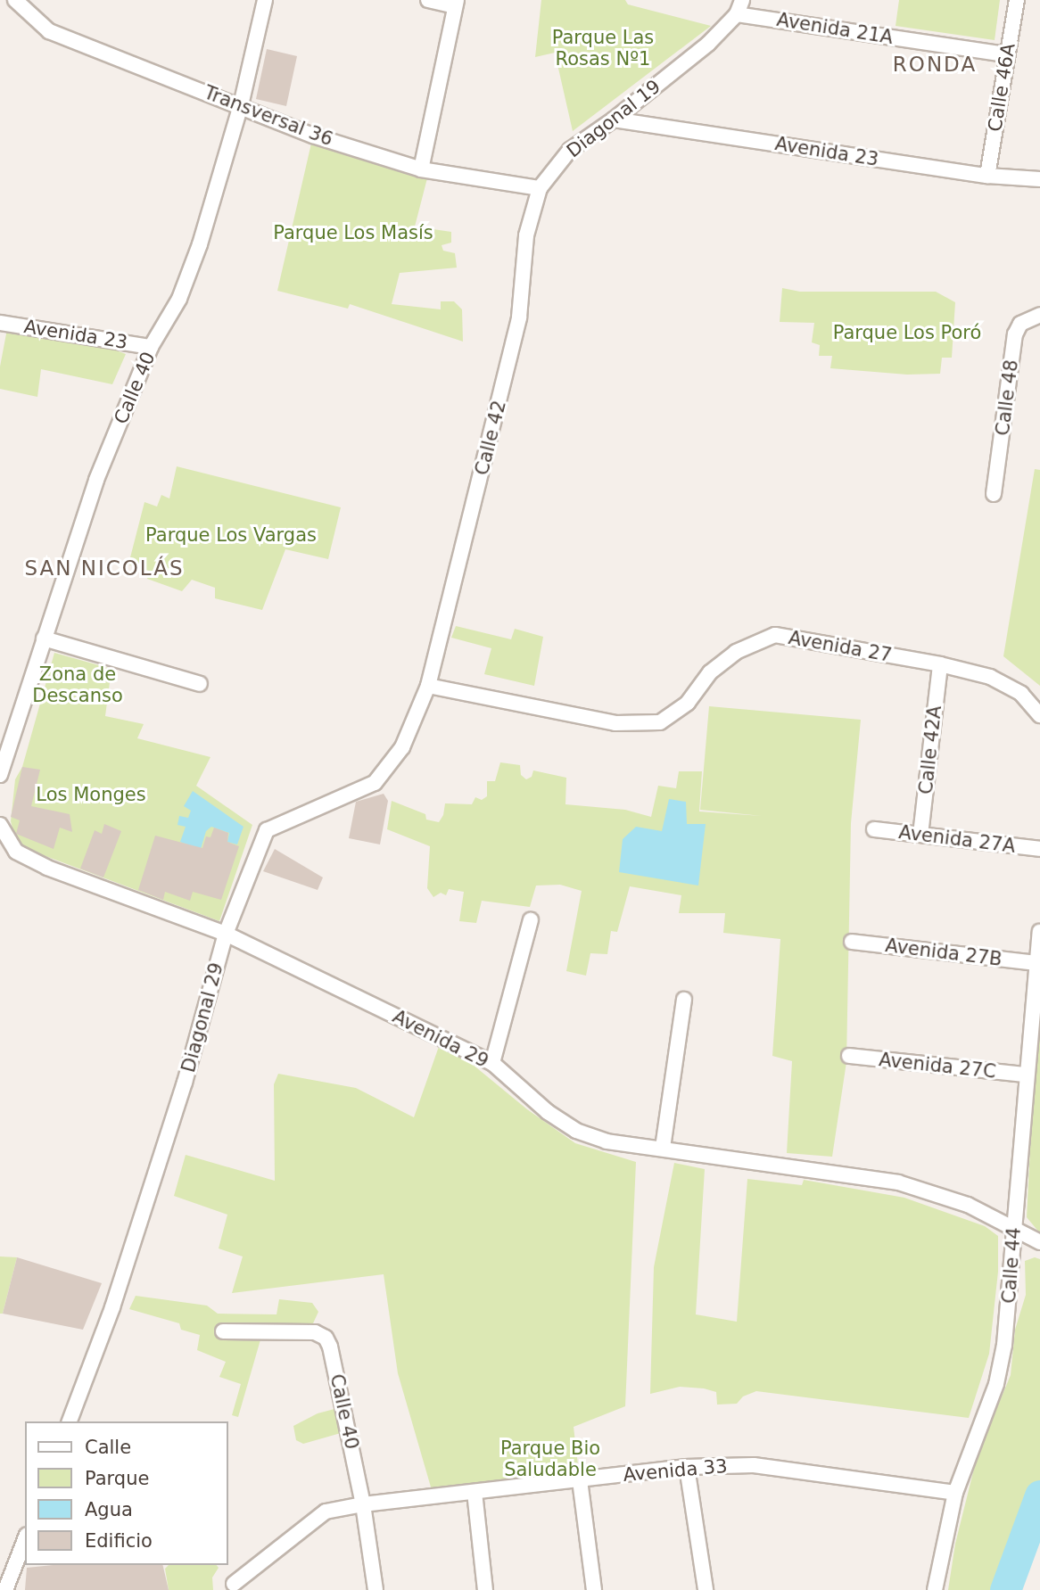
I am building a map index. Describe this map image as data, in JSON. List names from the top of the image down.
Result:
{
  "streets": {
    "street": [
      "Avenida 21A",
      "Calle 46A",
      "Transversal 36",
      "Diagonal 19",
      "Avenida 23",
      "Calle 40",
      "Calle 48",
      "Calle 42",
      "Avenida 27",
      "Calle 42A",
      "Avenida 27A",
      "Avenida 27B",
      "Diagonal 29",
      "Avenida 29",
      "Avenida 27C",
      "Calle 44",
      "Avenida 33"
    ]
  },
  "crossings": [
    ["Avenida 21A", "Calle 46A"],
    ["Avenida 21A", "Diagonal 19"],
    ["Calle 46A", "Avenida 23"],
    ["Transversal 36", "Diagonal 19"],
    ["Transversal 36", "Calle 40"],
    ["Transversal 36", "Calle 42"],
    ["Diagonal 19", "Avenida 23"],
    ["Diagonal 19", "Calle 42"],
    ["Avenida 23", "Calle 40"],
    ["Calle 40", "Avenida 33"],
    ["Calle 42", "Avenida 27"],
    ["Calle 42", "Diagonal 29"],
    ["Avenida 27", "Calle 42A"],
    ["Avenida 27", "Diagonal 29"],
    ["Calle 42A", "Avenida 27A"],
    ["Avenida 27B", "Calle 44"],
    ["Diagonal 29", "Avenida 29"],
    ["Avenida 29", "Calle 44"],
    ["Avenida 27C", "Calle 44"],
    ["Calle 44", "Avenida 33"]
  ],
  "districts": ["RONDA", "SAN NICOLÁS"],
  "parks": [
    "Parque Las Rosas Nº1",
    "Parque Los Masís",
    "Parque Los Poró",
    "Parque Los Vargas",
    "Zona de Descanso",
    "Los Monges",
    "Parque Bio Saludable"
  ],
  "legend": [
    "Calle",
    "Parque",
    "Agua",
    "Edificio"
  ]
}
